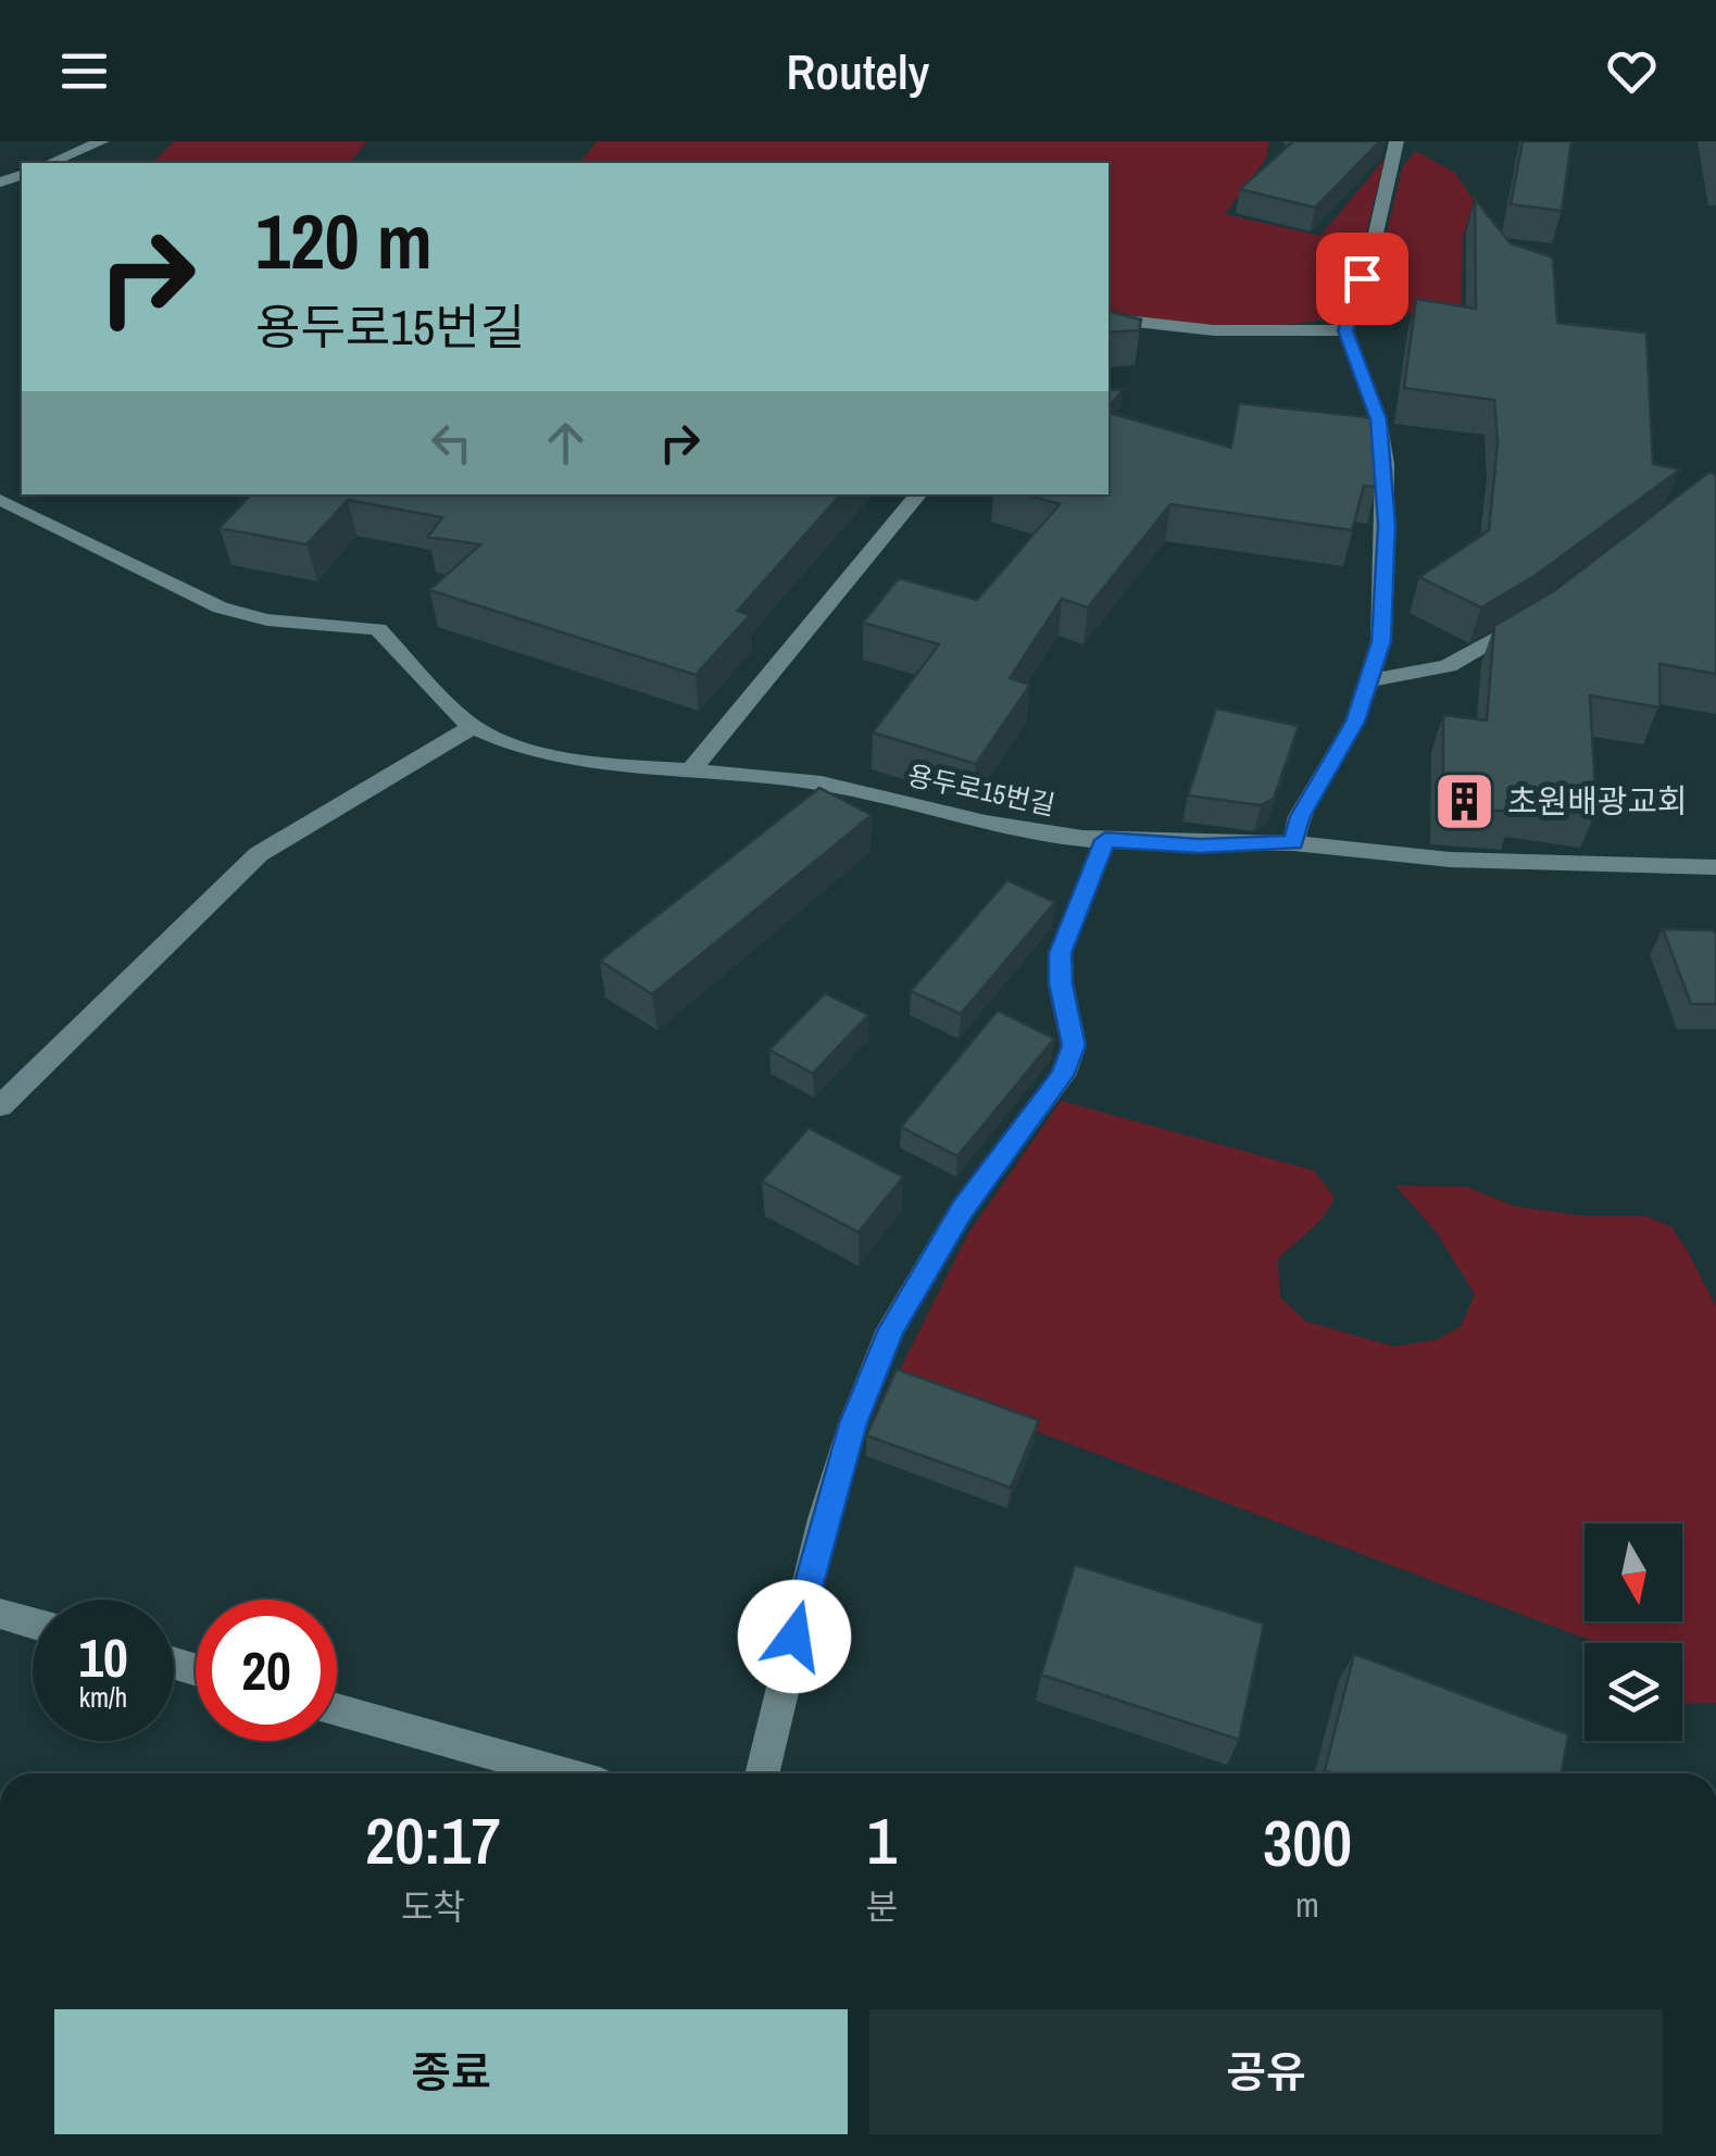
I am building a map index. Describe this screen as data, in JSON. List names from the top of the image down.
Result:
{
  "streets": {
    "lane": ["용두로15번길"]
  },
  "places": {
    "building": ["초원배광교회"]
  },
  "north": "bottom",
  "page": {
    "header": "Routely",
    "turn": ["120 m", "용두로15번길"],
    "speed": "10 km/h",
    "limit": "20",
    "eta": [
      "20:17",
      "도착",
      "1",
      "분",
      "300",
      "m"
    ],
    "buttons": ["종료", "공유"]
  }
}
